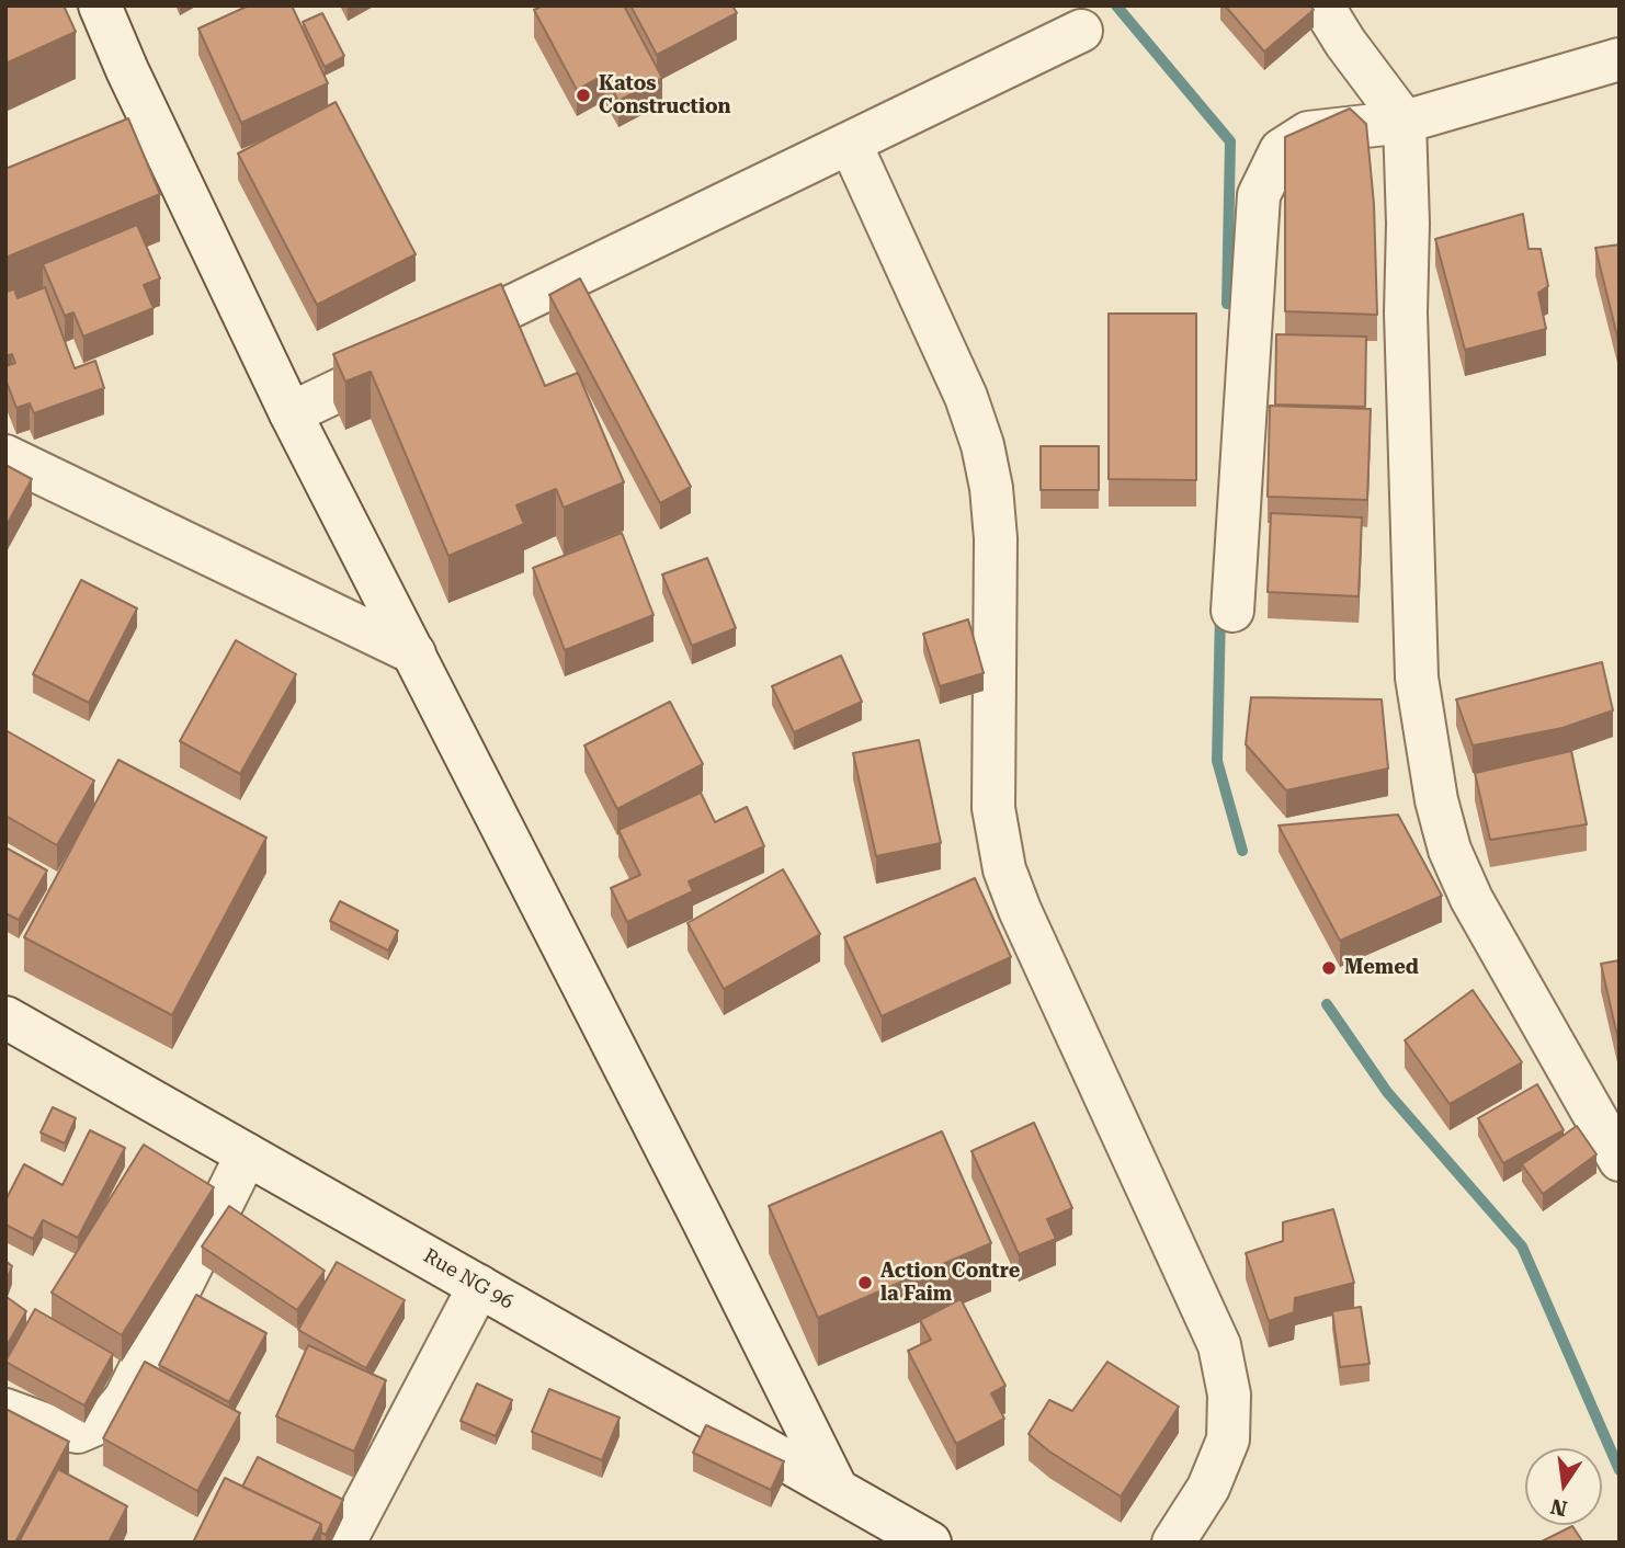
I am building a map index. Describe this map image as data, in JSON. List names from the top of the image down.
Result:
{
  "streets": {
    "street": ["Rue NG 96"]
  },
  "places": ["Katos Construction", "Memed", "Action Contre la Faim"],
  "north": "bottom"
}
